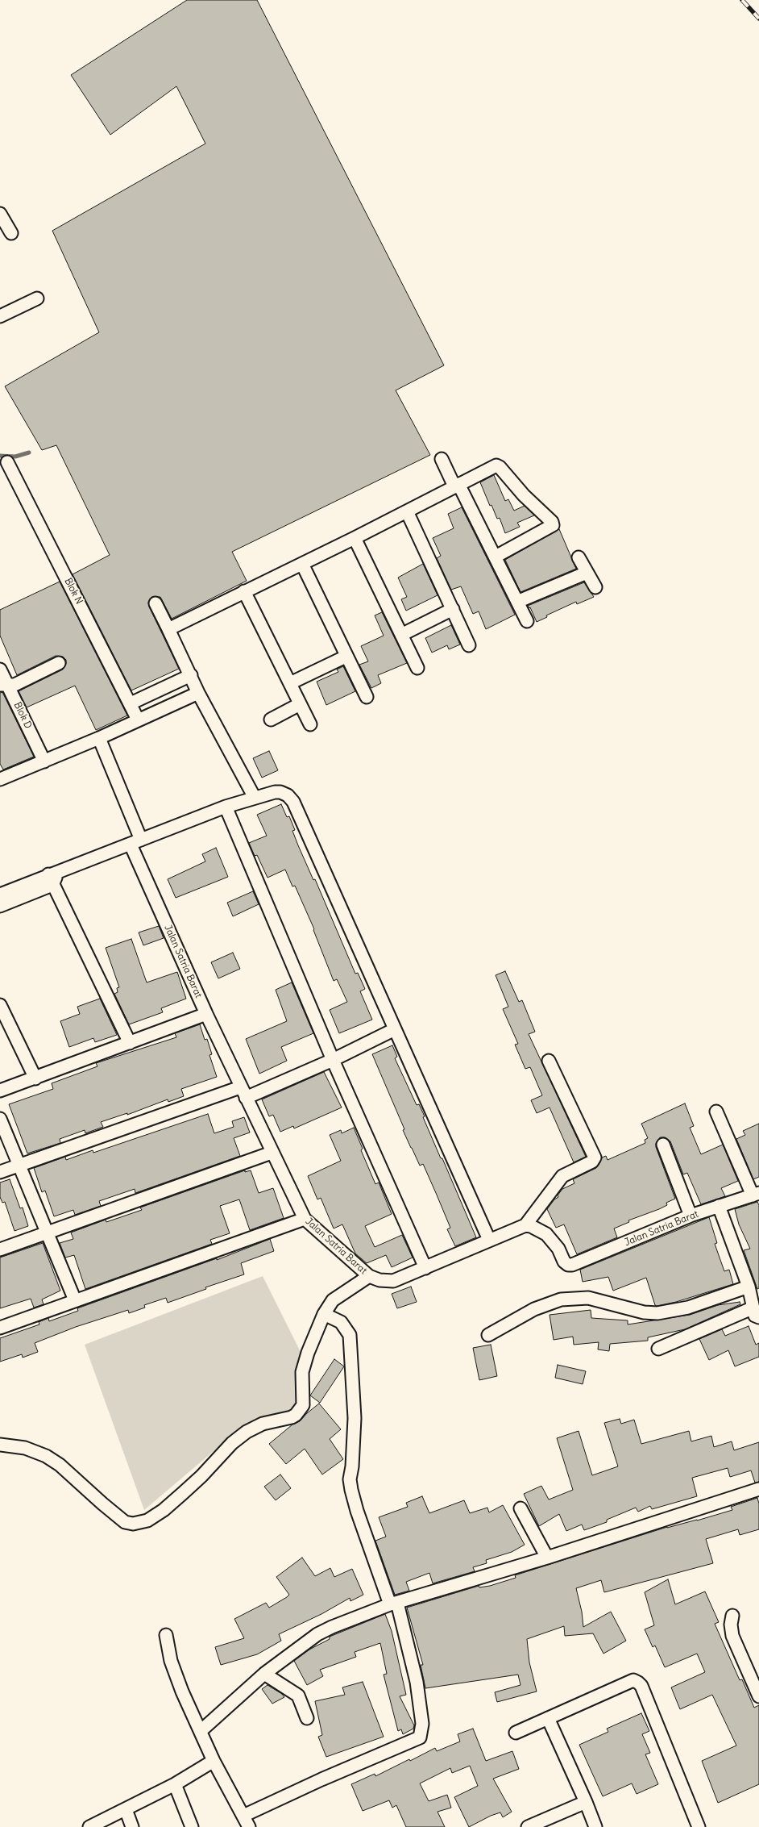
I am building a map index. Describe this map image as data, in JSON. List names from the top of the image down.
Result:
{
  "streets": {
    "street": ["Blok N", "Blok D", "Jalan Satria Barat"]
  }
}
